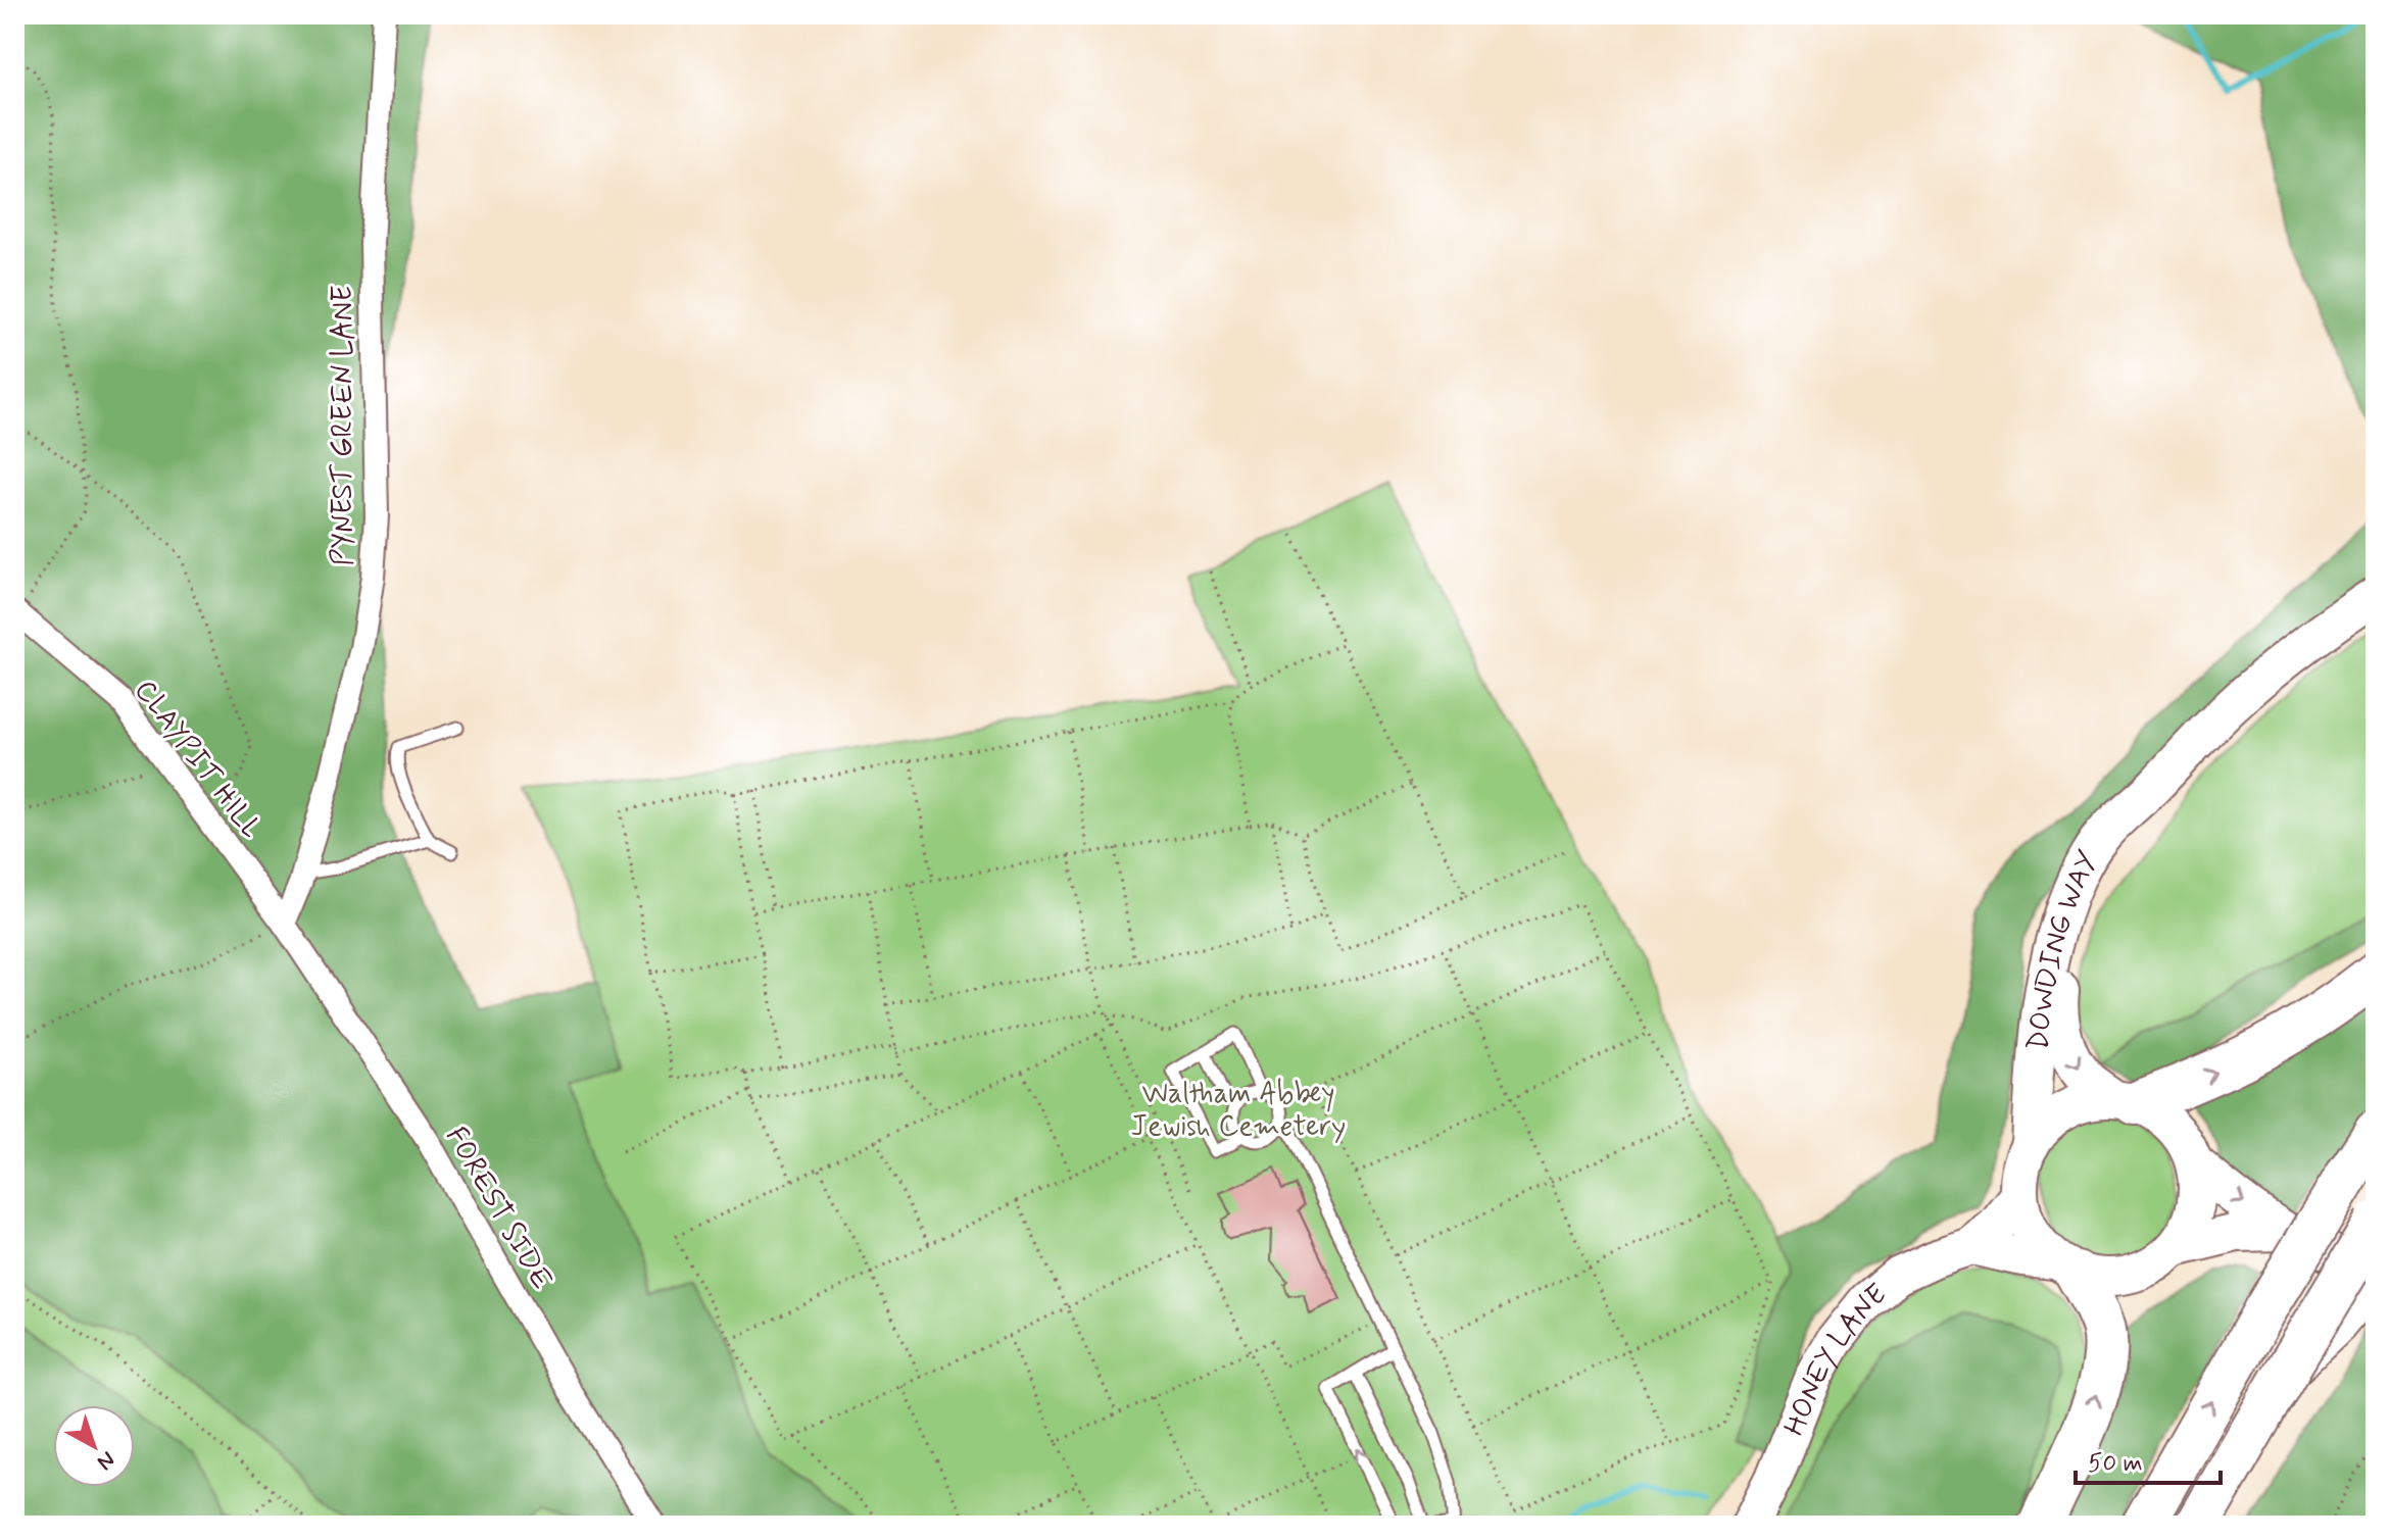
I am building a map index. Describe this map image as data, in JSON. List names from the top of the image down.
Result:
{
  "streets": {
    "main road": ["DOWDING WAY", "HONEY LANE"],
    "street": ["PYNEST GREEN LANE", "CLAYPIT HILL", "FOREST SIDE"]
  },
  "crossings": [
    ["PYNEST GREEN LANE", "CLAYPIT HILL"],
    ["PYNEST GREEN LANE", "FOREST SIDE"],
    ["CLAYPIT HILL", "FOREST SIDE"],
    ["DOWDING WAY", "HONEY LANE"]
  ],
  "parks": ["Waltham Abbey Jewish Cemetery"],
  "scale_bar": "50 m",
  "north": "bottom right"
}
